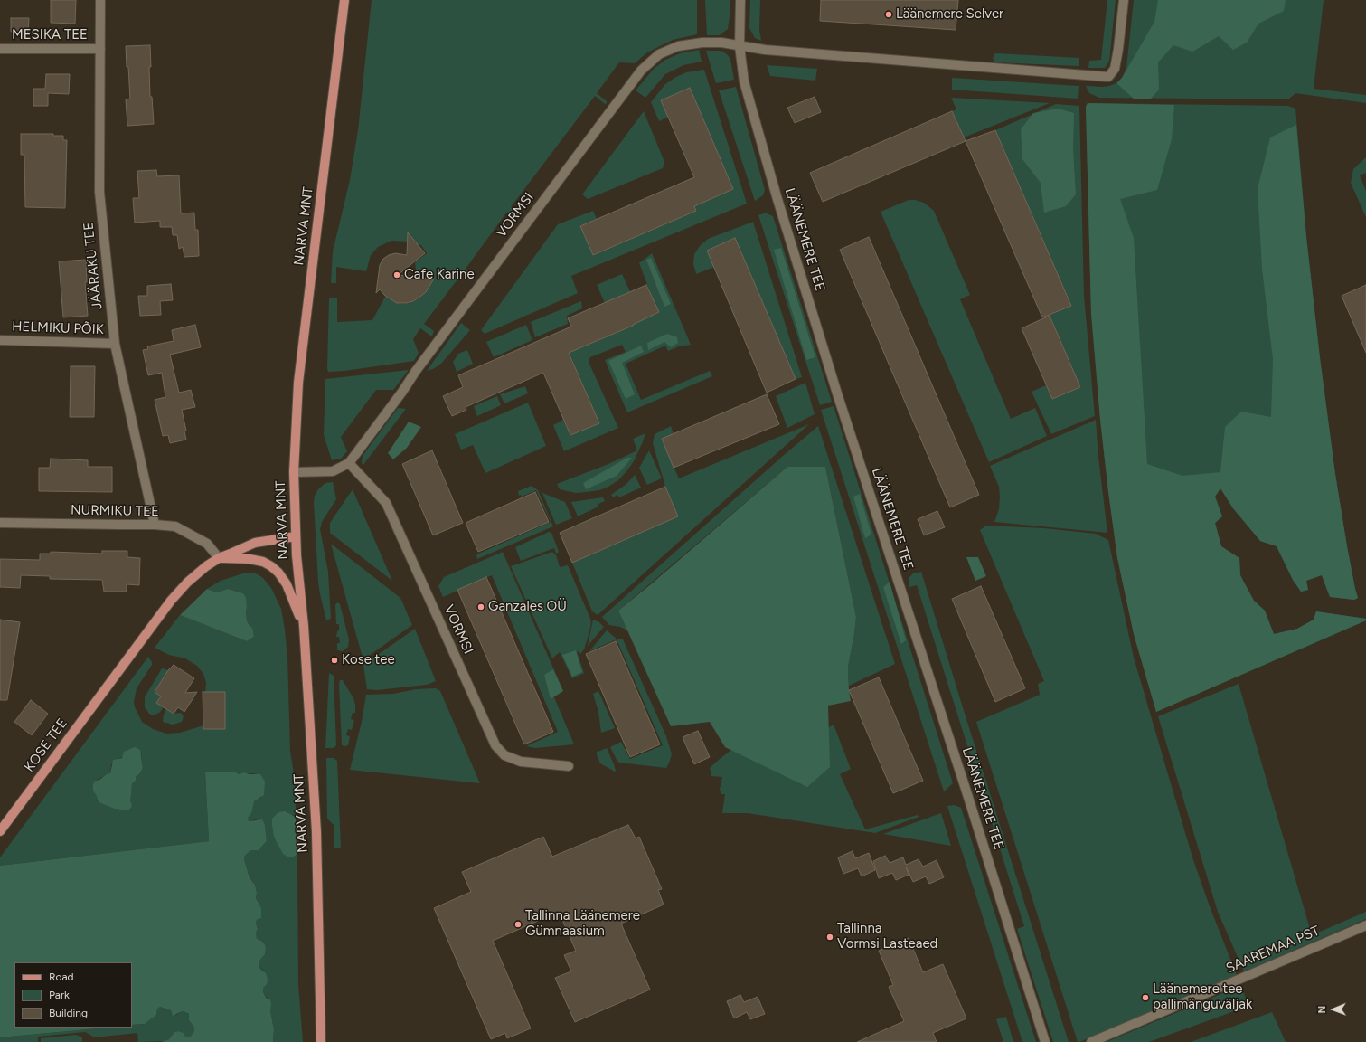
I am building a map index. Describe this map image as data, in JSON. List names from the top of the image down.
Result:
{
  "streets": {
    "main road": ["NARVA MNT", "KOSE TEE"],
    "street": [
      "MESIKA TEE",
      "VORMSI",
      "LÄÄNEMERE TEE",
      "JÄÄRAKU TEE",
      "HELMIKU PÕIK",
      "NURMIKU TEE",
      "SAAREMAA PST"
    ]
  },
  "crossings": [
    ["MESIKA TEE", "JÄÄRAKU TEE"],
    ["VORMSI", "NARVA MNT"],
    ["VORMSI", "LÄÄNEMERE TEE"],
    ["NARVA MNT", "KOSE TEE"],
    ["JÄÄRAKU TEE", "HELMIKU PÕIK"],
    ["JÄÄRAKU TEE", "NURMIKU TEE"],
    ["NURMIKU TEE", "KOSE TEE"]
  ],
  "places": [
    "Läänemere Selver",
    "Cafe Karine",
    "Ganzales OÜ",
    "Kose tee",
    "Tallinna Läänemere Gümnaasium",
    "Tallinna Vormsi Lasteaed",
    "Läänemere tee pallimänguväljak"
  ],
  "legend": ["Road", "Park", "Building"],
  "north": "left"
}
